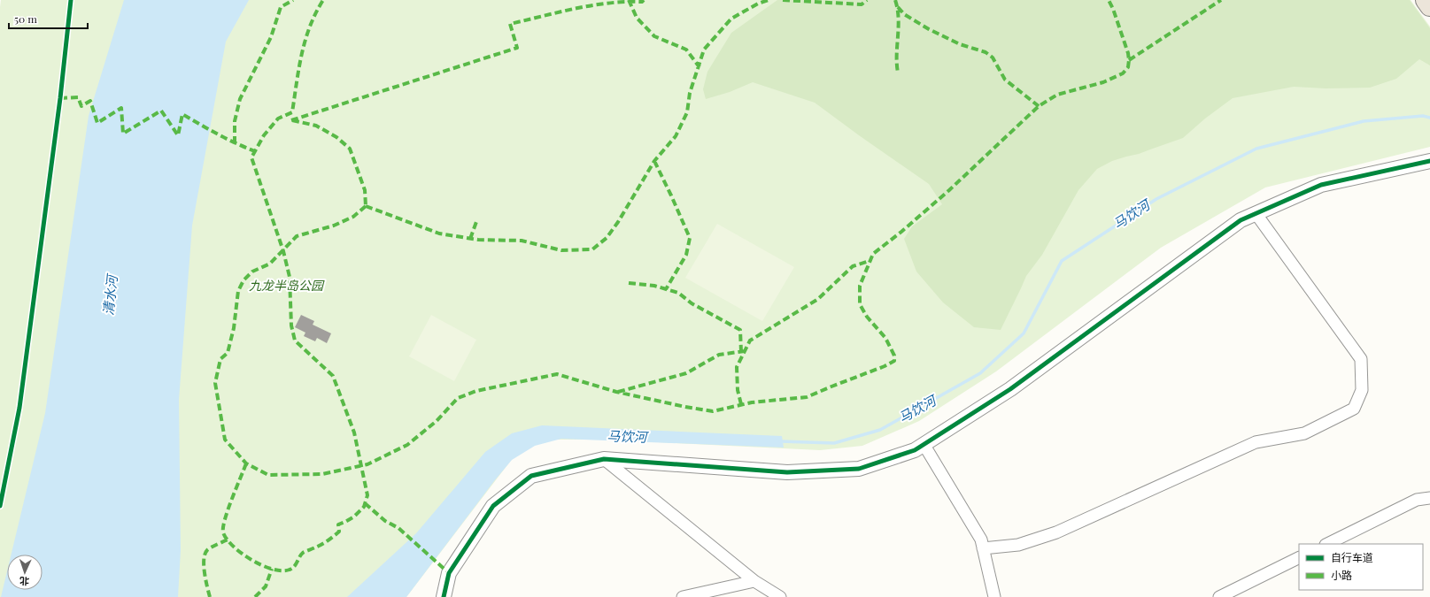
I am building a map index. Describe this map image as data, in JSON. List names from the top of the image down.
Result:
{
  "water": ["马饮河", "清水河"],
  "parks": ["九龙半岛公园"],
  "legend": ["自行车道", "小路"],
  "scale_bar": "50 m",
  "north": "bottom"
}
